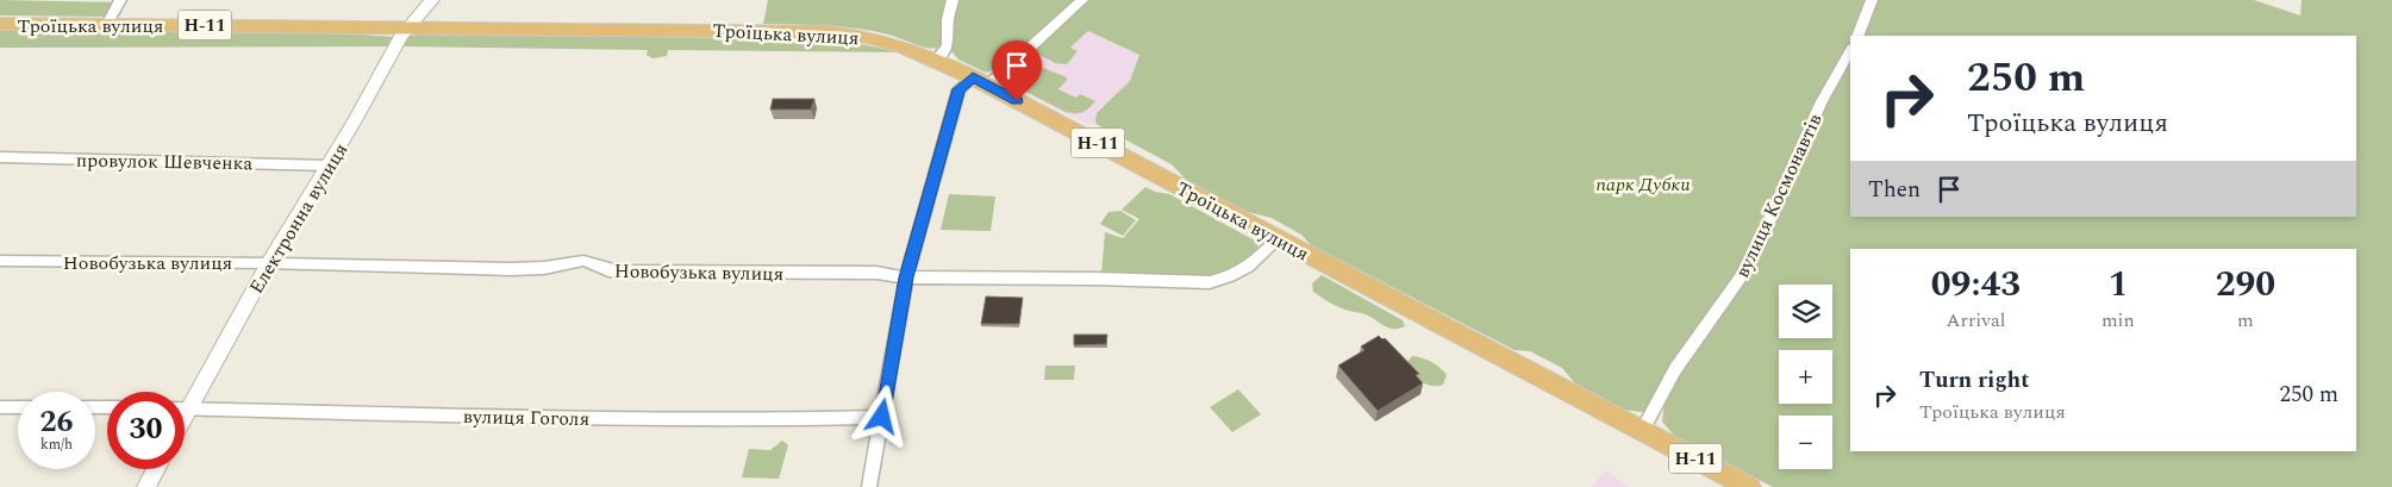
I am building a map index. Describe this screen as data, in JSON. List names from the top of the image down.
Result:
{
  "streets": {
    "main road": ["Троїцька вулиця", "Н-11"],
    "street": [
      "провулок Шевченка",
      "вулиця Космонавтів",
      "Електронна вулиця",
      "Новобузька вулиця",
      "вулиця Гоголя"
    ]
  },
  "crossings": [
    ["Троїцька вулиця", "вулиця Космонавтів"],
    ["Троїцька вулиця", "Електронна вулиця"],
    ["Троїцька вулиця", "Новобузька вулиця"],
    ["провулок Шевченка", "Електронна вулиця"],
    ["Електронна вулиця", "Новобузька вулиця"]
  ],
  "parks": ["парк Дубки"],
  "page": {
    "turn": ["250 m", "Троїцька вулиця"],
    "then": "Then",
    "eta": [
      "09:43",
      "Arrival",
      "1",
      "min",
      "290",
      "m"
    ],
    "map_buttons": ["+", "−"],
    "list": [
      {
        "name": "Turn right",
        "note": "Троїцька вулиця",
        "value": "250 m"
      }
    ],
    "speed": "26 km/h",
    "limit": "30"
  }
}
